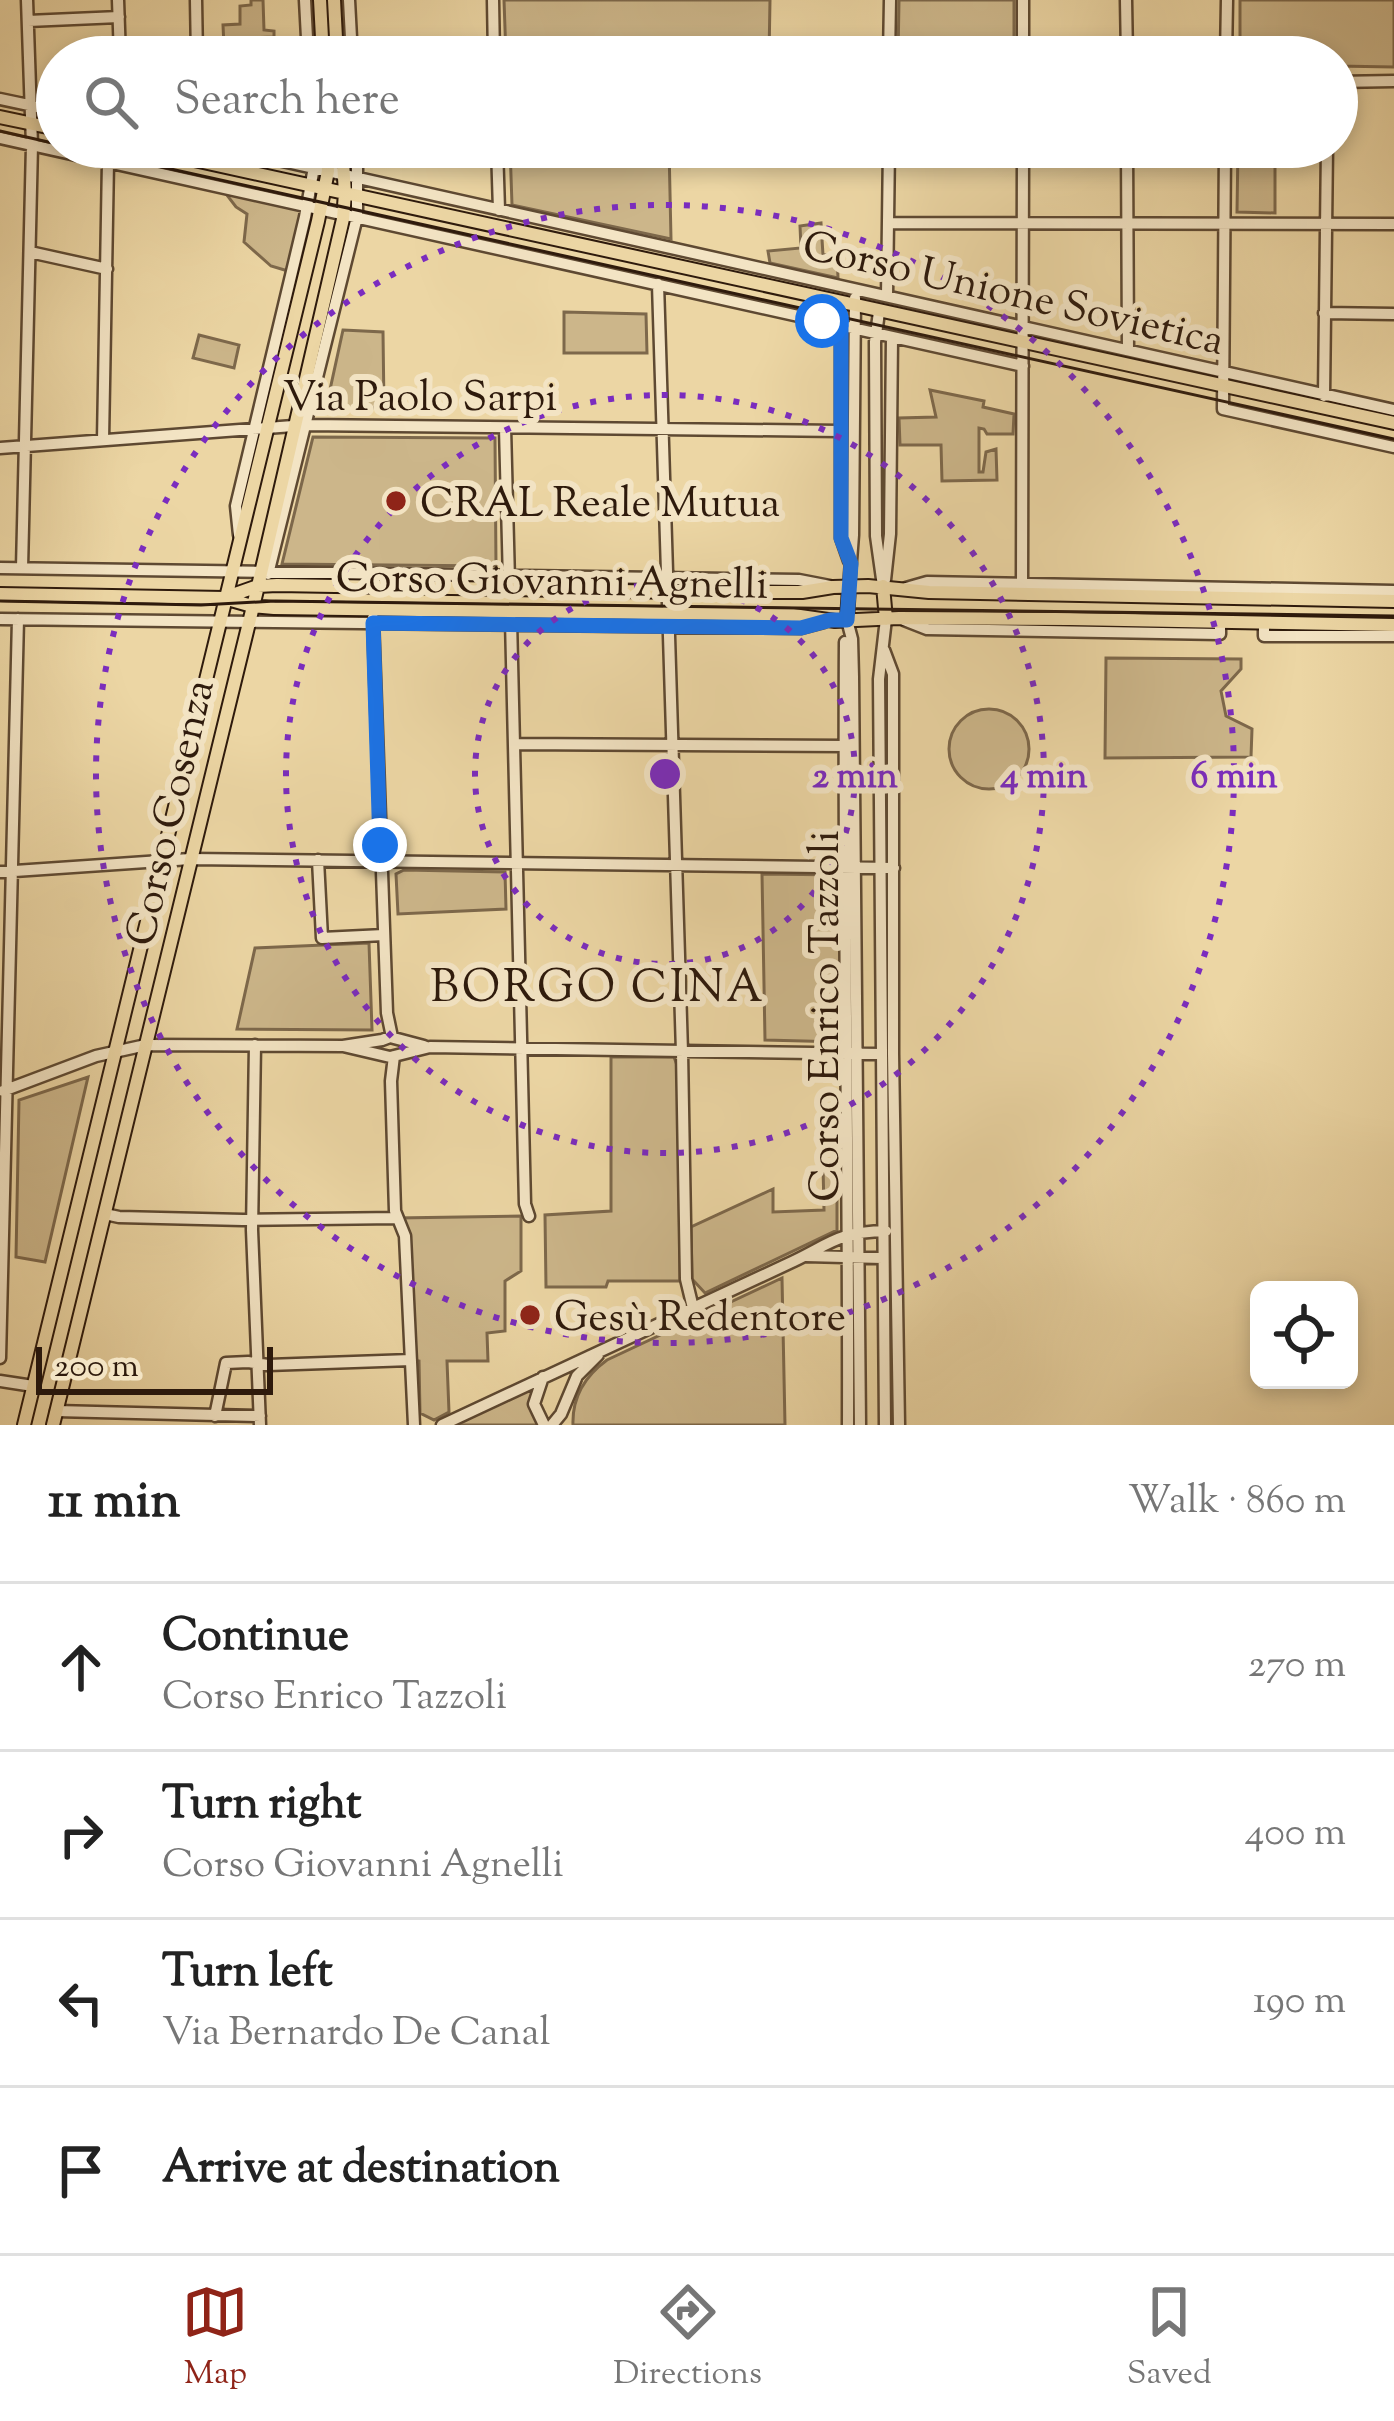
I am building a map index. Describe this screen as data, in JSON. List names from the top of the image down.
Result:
{
  "streets": {
    "main road": ["Corso Unione Sovietica", "Corso Giovanni Agnelli", "Corso Cosenza"],
    "street": ["Via Paolo Sarpi", "Corso Enrico Tazzoli"]
  },
  "crossings": [
    ["Corso Unione Sovietica", "Corso Cosenza"],
    ["Via Paolo Sarpi", "Corso Cosenza"],
    ["Corso Giovanni Agnelli", "Corso Cosenza"],
    ["Corso Giovanni Agnelli", "Corso Enrico Tazzoli"]
  ],
  "districts": ["BORGO CINA"],
  "places": ["CRAL Reale Mutua", "Gesù Redentore"],
  "scale_bar": "200 m",
  "page": {
    "search": "Search here",
    "scale": "200 m",
    "heading": ["11 min", "Walk · 860 m"],
    "list": [
      ["Continue", "Corso Enrico Tazzoli", "270 m"],
      ["Turn right", "Corso Giovanni Agnelli", "400 m"],
      ["Turn left", "Via Bernardo De Canal", "190 m"],
      "Arrive at destination"
    ],
    "nav": ["Map", "Directions", "Saved"]
  },
  "rings": ["2 min", "4 min", "6 min"]
}
